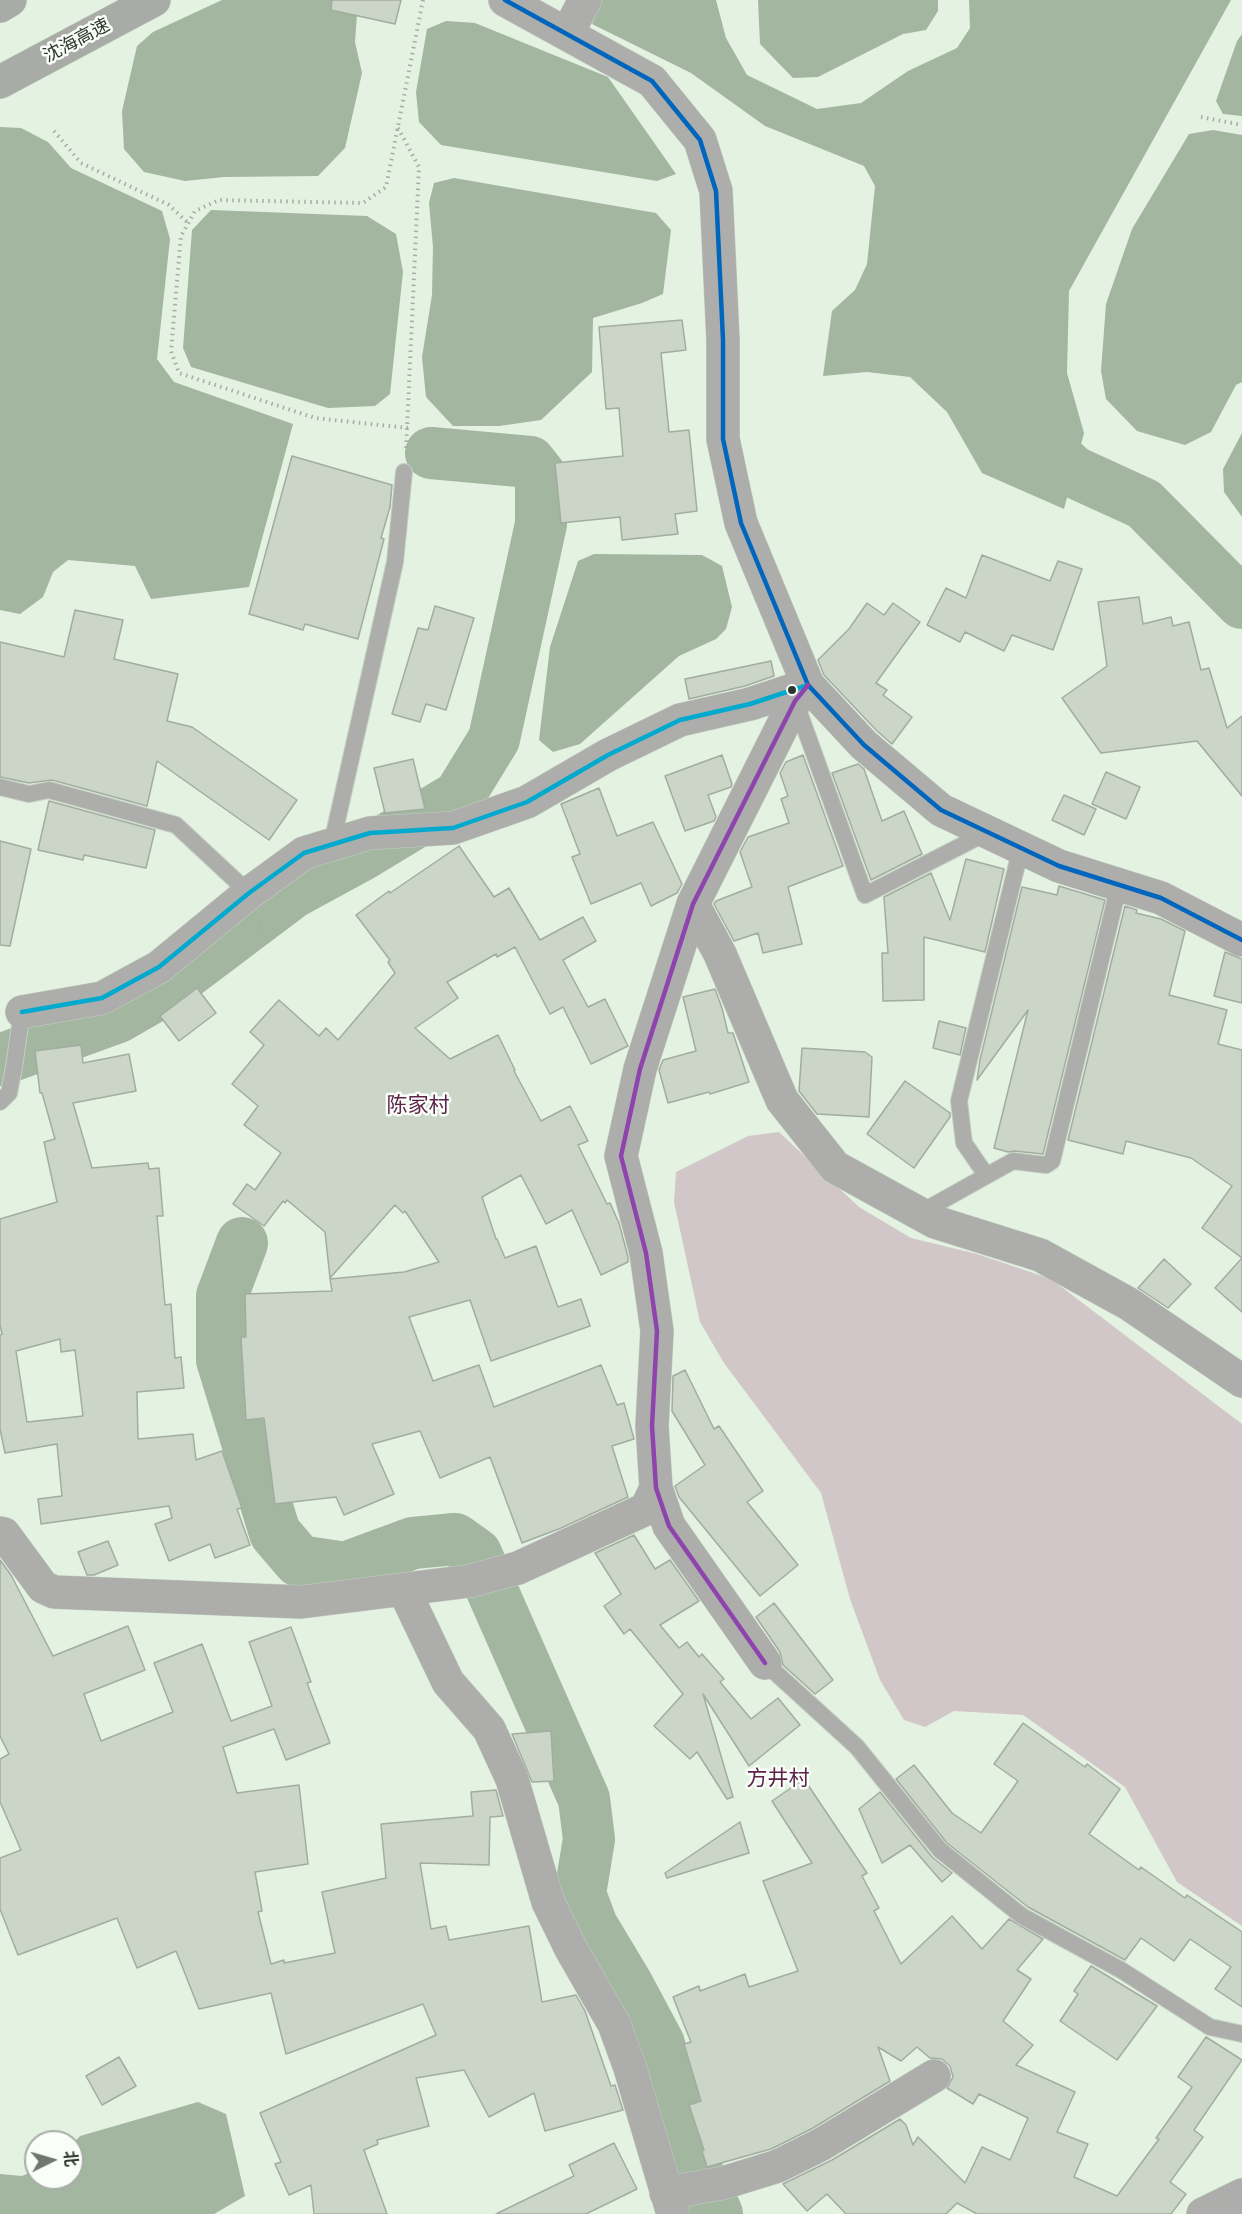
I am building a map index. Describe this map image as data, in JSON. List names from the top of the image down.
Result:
{
  "streets": {
    "highway": ["沈海高速"]
  },
  "districts": ["陈家村", "方井村"],
  "north": "right"
}
